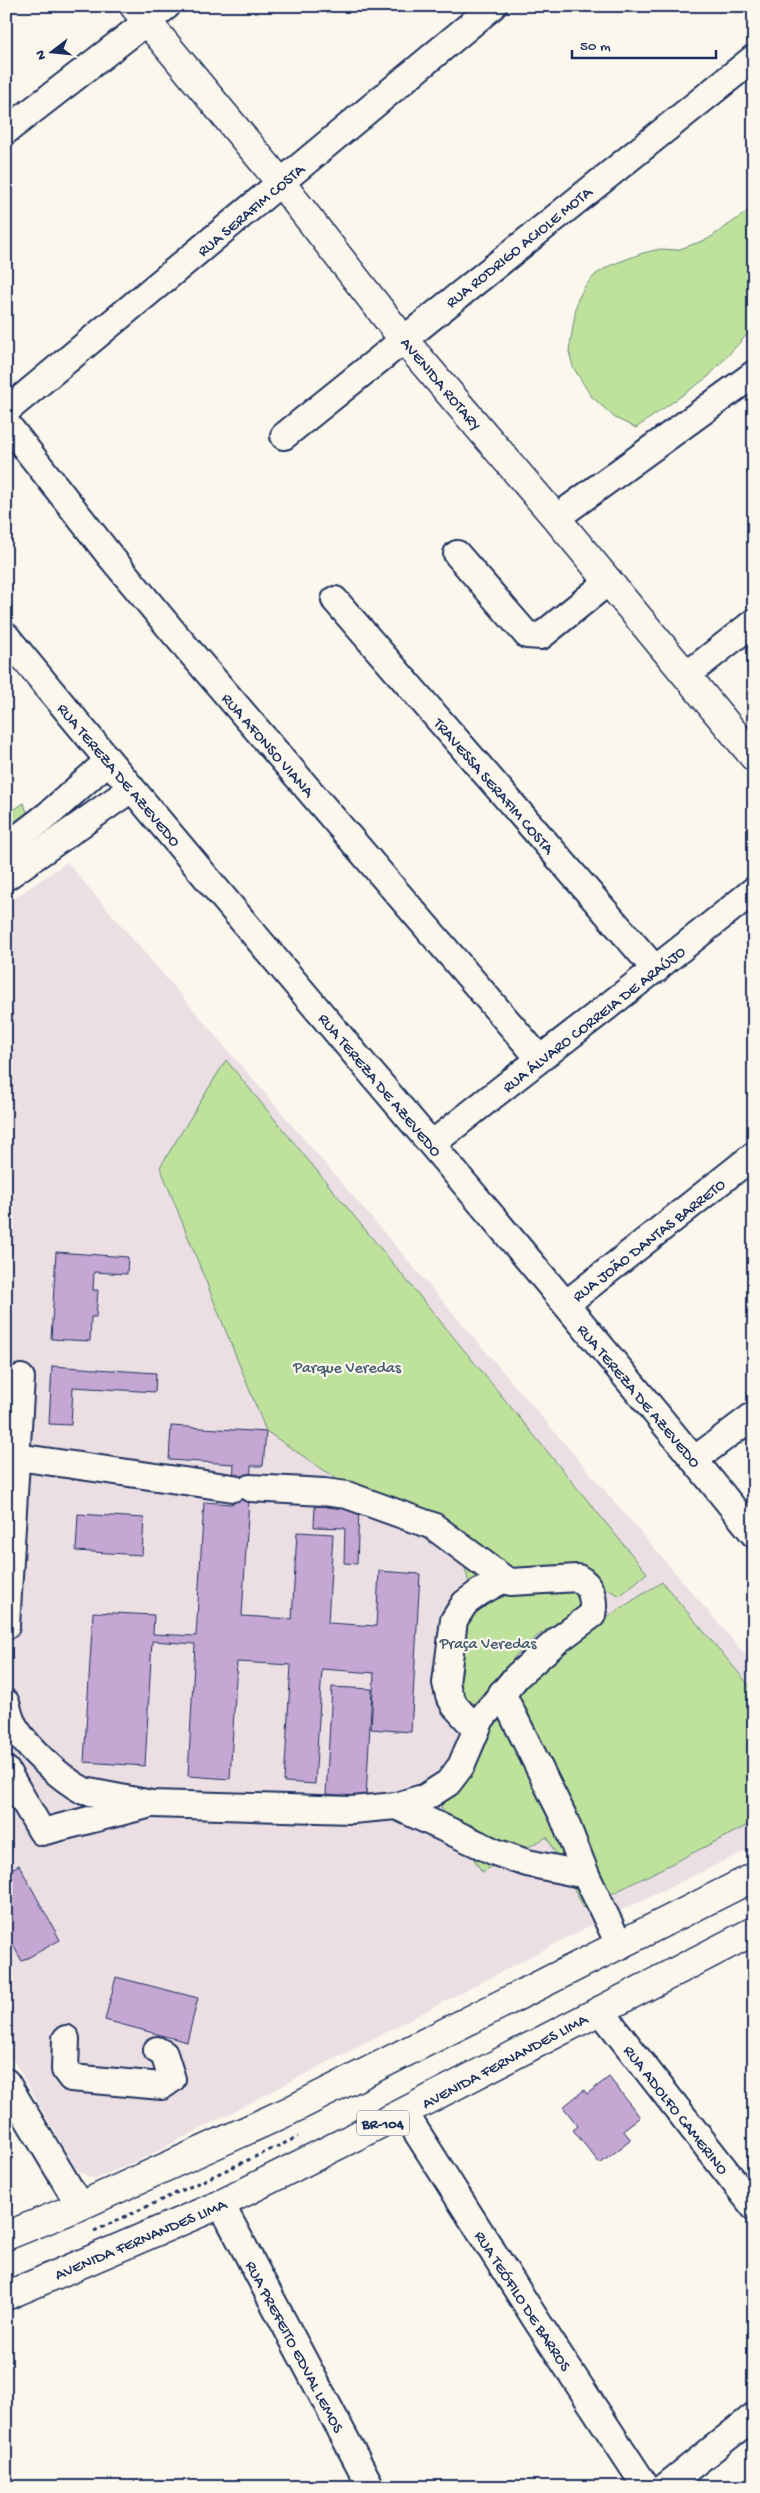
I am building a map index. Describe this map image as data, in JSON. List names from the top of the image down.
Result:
{
  "streets": {
    "main road": ["AVENIDA ROTARY", "AVENIDA FERNANDES LIMA", "BR-104"],
    "street": [
      "RUA SERAFIM COSTA",
      "RUA RODRIGO ACIOLE MOTA",
      "RUA AFONSO VIANA",
      "RUA TEREZA DE AZEVEDO",
      "TRAVESSA SERAFIM COSTA",
      "RUA ÁLVARO CORREIA DE ARAÚJO",
      "RUA JOÃO DANTAS BARRETO",
      "RUA ADOLFO CAMERINO",
      "RUA TEÓFILO DE BARROS",
      "RUA PREFEITO EDVAL LEMOS"
    ]
  },
  "crossings": [
    ["RUA SERAFIM COSTA", "AVENIDA ROTARY"],
    ["RUA RODRIGO ACIOLE MOTA", "AVENIDA ROTARY"],
    ["RUA AFONSO VIANA", "RUA ÁLVARO CORREIA DE ARAÚJO"],
    ["RUA TEREZA DE AZEVEDO", "RUA ÁLVARO CORREIA DE ARAÚJO"],
    ["RUA TEREZA DE AZEVEDO", "RUA JOÃO DANTAS BARRETO"],
    ["TRAVESSA SERAFIM COSTA", "RUA ÁLVARO CORREIA DE ARAÚJO"],
    ["AVENIDA FERNANDES LIMA", "RUA ADOLFO CAMERINO"],
    ["AVENIDA FERNANDES LIMA", "RUA TEÓFILO DE BARROS"],
    ["AVENIDA FERNANDES LIMA", "RUA PREFEITO EDVAL LEMOS"]
  ],
  "parks": ["Parque Veredas", "Praça Veredas"],
  "scale_bar": "50 m",
  "north": "left"
}
